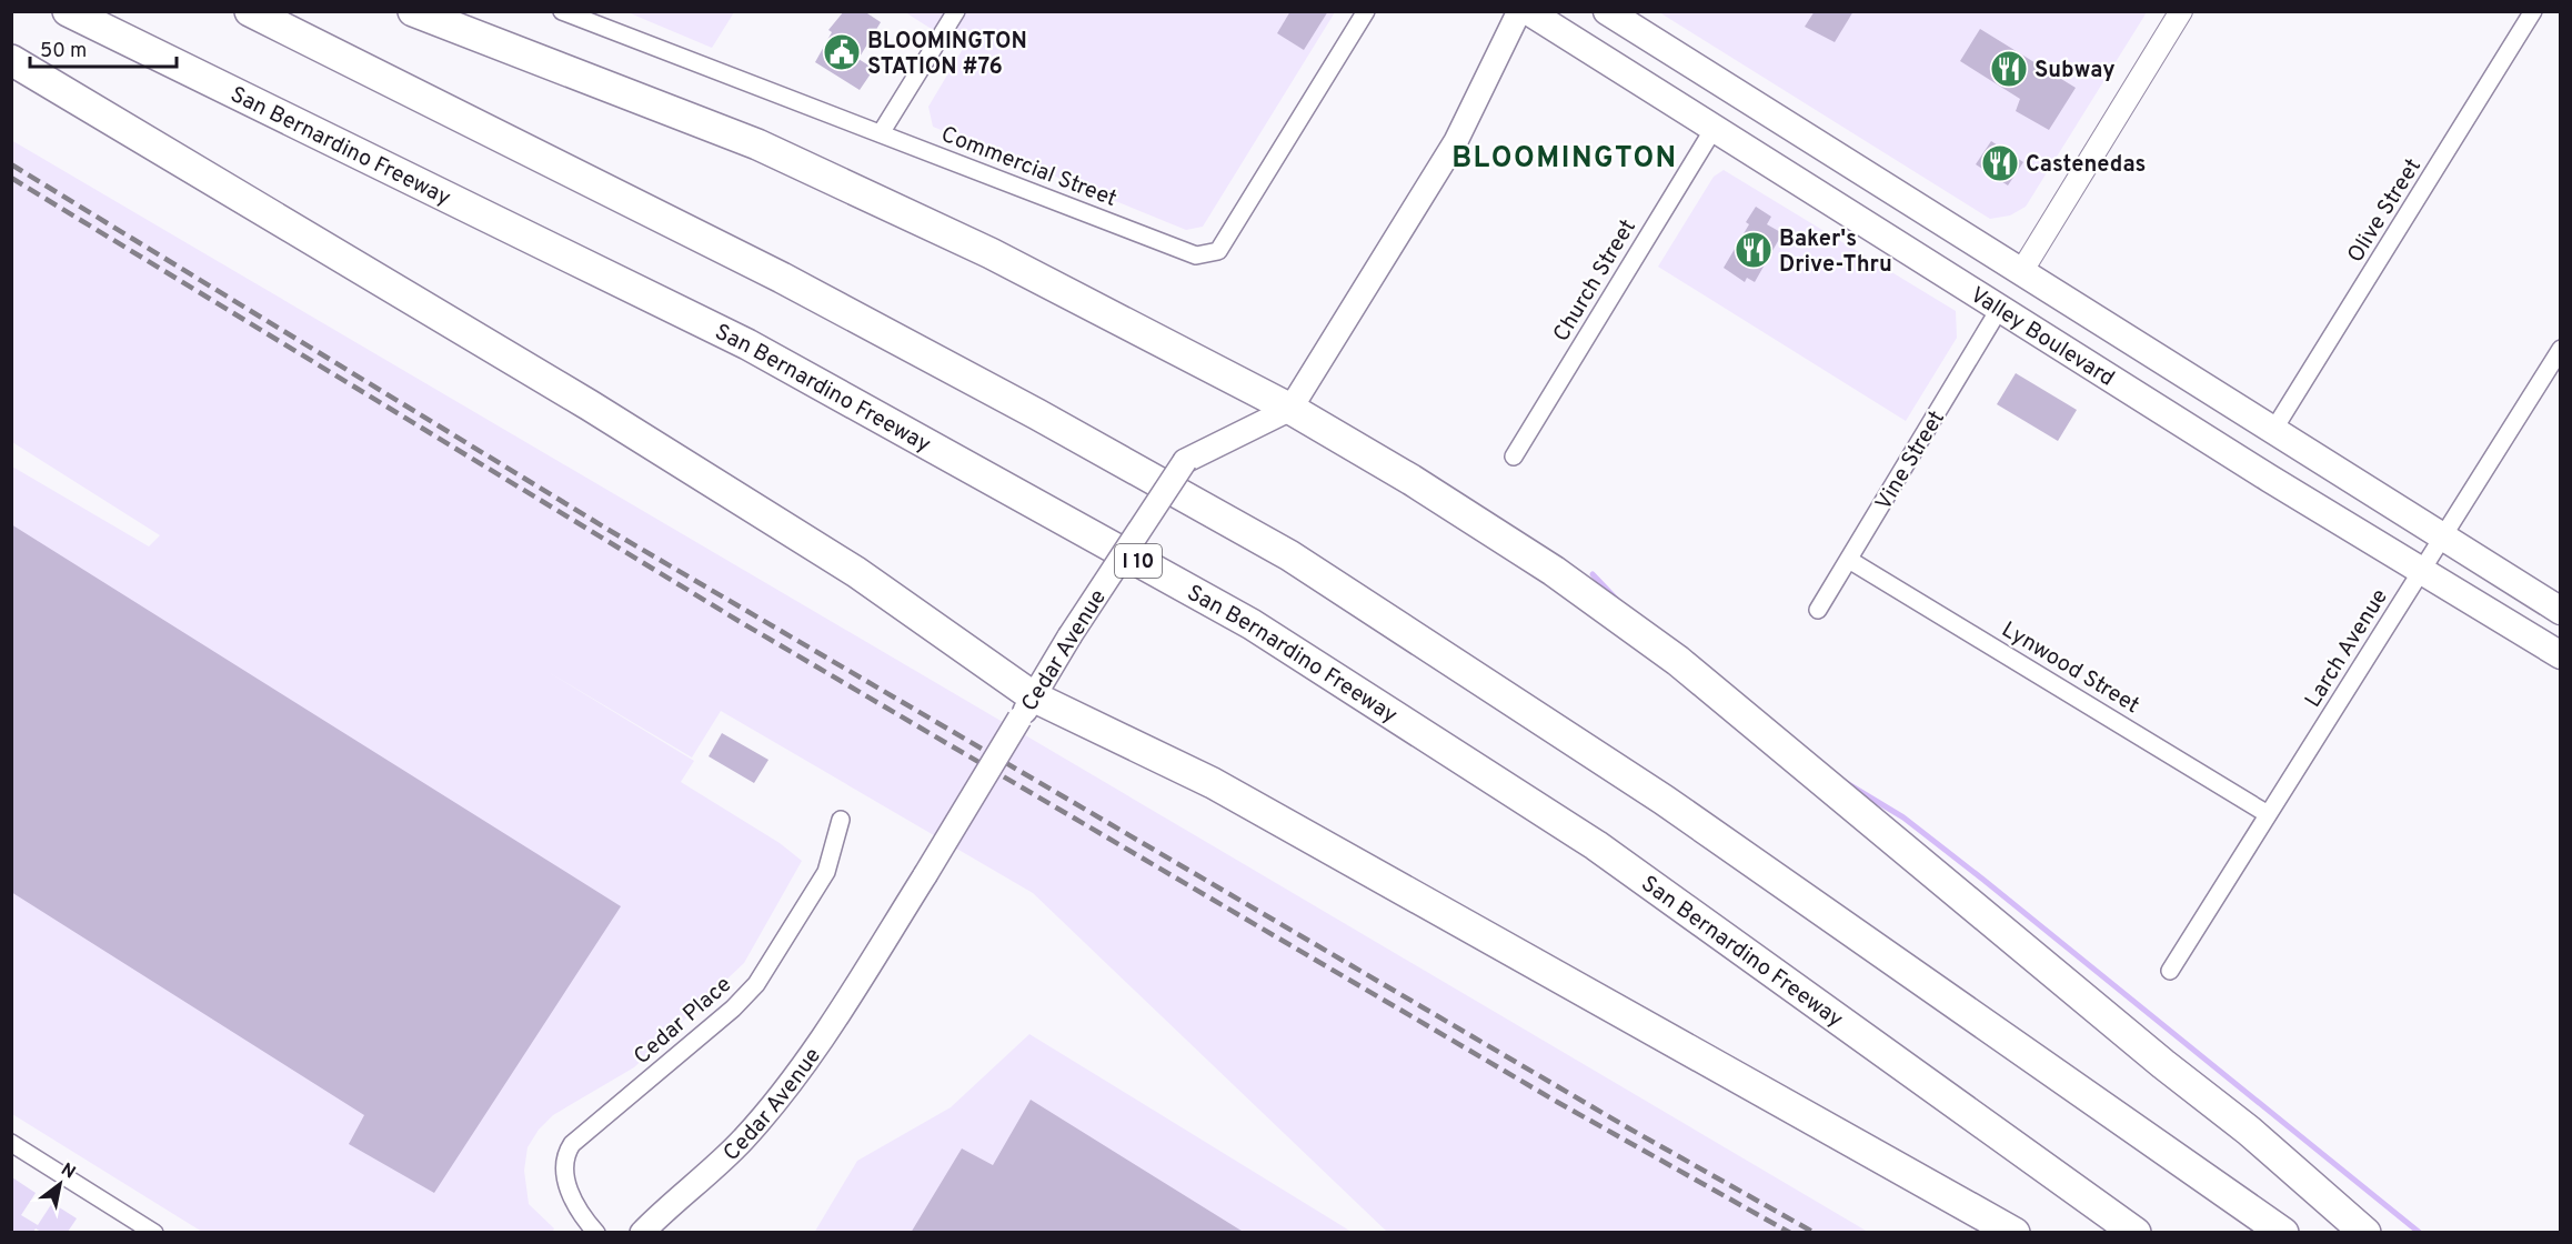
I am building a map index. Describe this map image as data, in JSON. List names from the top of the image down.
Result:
{
  "streets": {
    "highway": ["San Bernardino Freeway", "I 10"],
    "main road": ["Valley Boulevard", "Cedar Avenue"],
    "street": [
      "Commercial Street",
      "Olive Street",
      "Church Street",
      "Vine Street",
      "Larch Avenue",
      "Lynwood Street",
      "Cedar Place"
    ]
  },
  "crossings": [
    ["Olive Street", "Valley Boulevard"],
    ["Church Street", "Valley Boulevard"],
    ["Valley Boulevard", "Vine Street"],
    ["Valley Boulevard", "Larch Avenue"],
    ["Vine Street", "Lynwood Street"],
    ["Larch Avenue", "Lynwood Street"]
  ],
  "districts": ["BLOOMINGTON"],
  "places": {
    "public building": ["BLOOMINGTON STATION #76"],
    "restaurant": ["Subway", "Castenedas", "Baker's Drive-Thru"]
  },
  "scale_bar": "50 m",
  "north": "top right"
}
